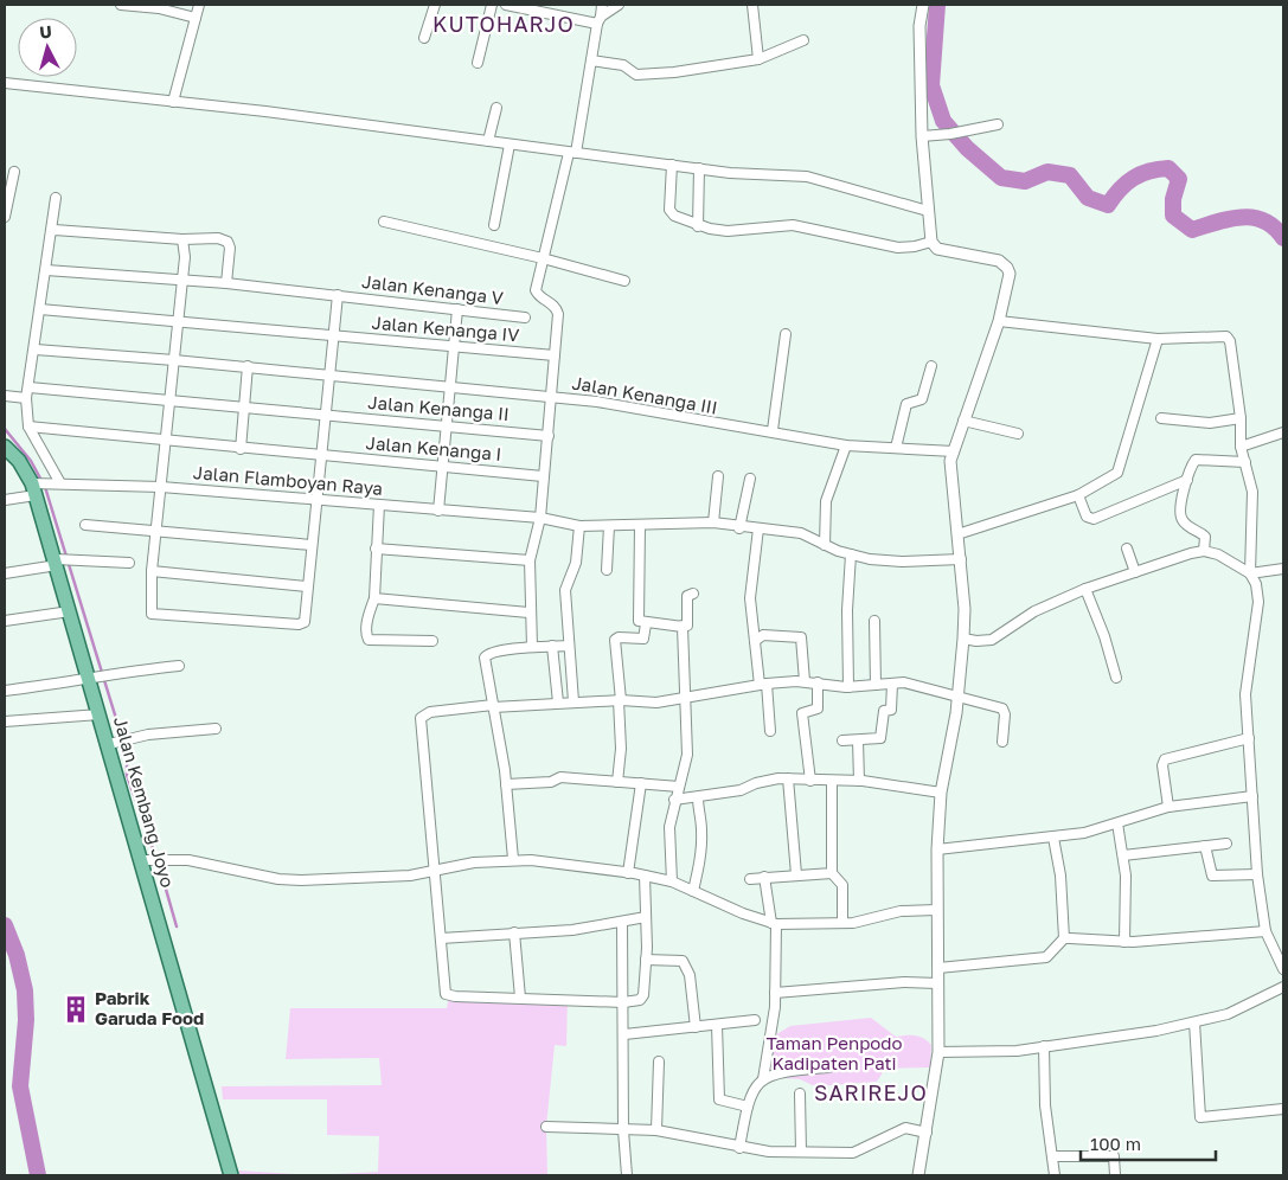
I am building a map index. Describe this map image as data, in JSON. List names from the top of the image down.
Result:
{
  "streets": {
    "main road": ["Jalan Kembang Joyo"],
    "street": [
      "Jalan Kenanga V",
      "Jalan Kenanga IV",
      "Jalan Kenanga III",
      "Jalan Kenanga II",
      "Jalan Kenanga I",
      "Jalan Flamboyan Raya"
    ]
  },
  "crossings": [
    ["Jalan Flamboyan Raya", "Jalan Kembang Joyo"]
  ],
  "districts": ["KUTOHARJO", "SARIREJO"],
  "parks": ["Taman Penpodo Kadipaten Pati"],
  "places": {
    "building": ["Pabrik Garuda Food"]
  },
  "scale_bar": "100 m",
  "north": "top"
}
